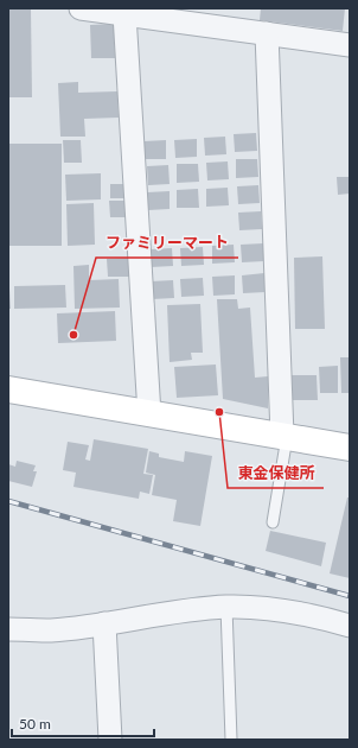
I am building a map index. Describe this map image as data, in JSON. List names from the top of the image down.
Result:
{
  "places": ["ファミリーマート", "東金保健所"],
  "scale_bar": "50 m"
}
